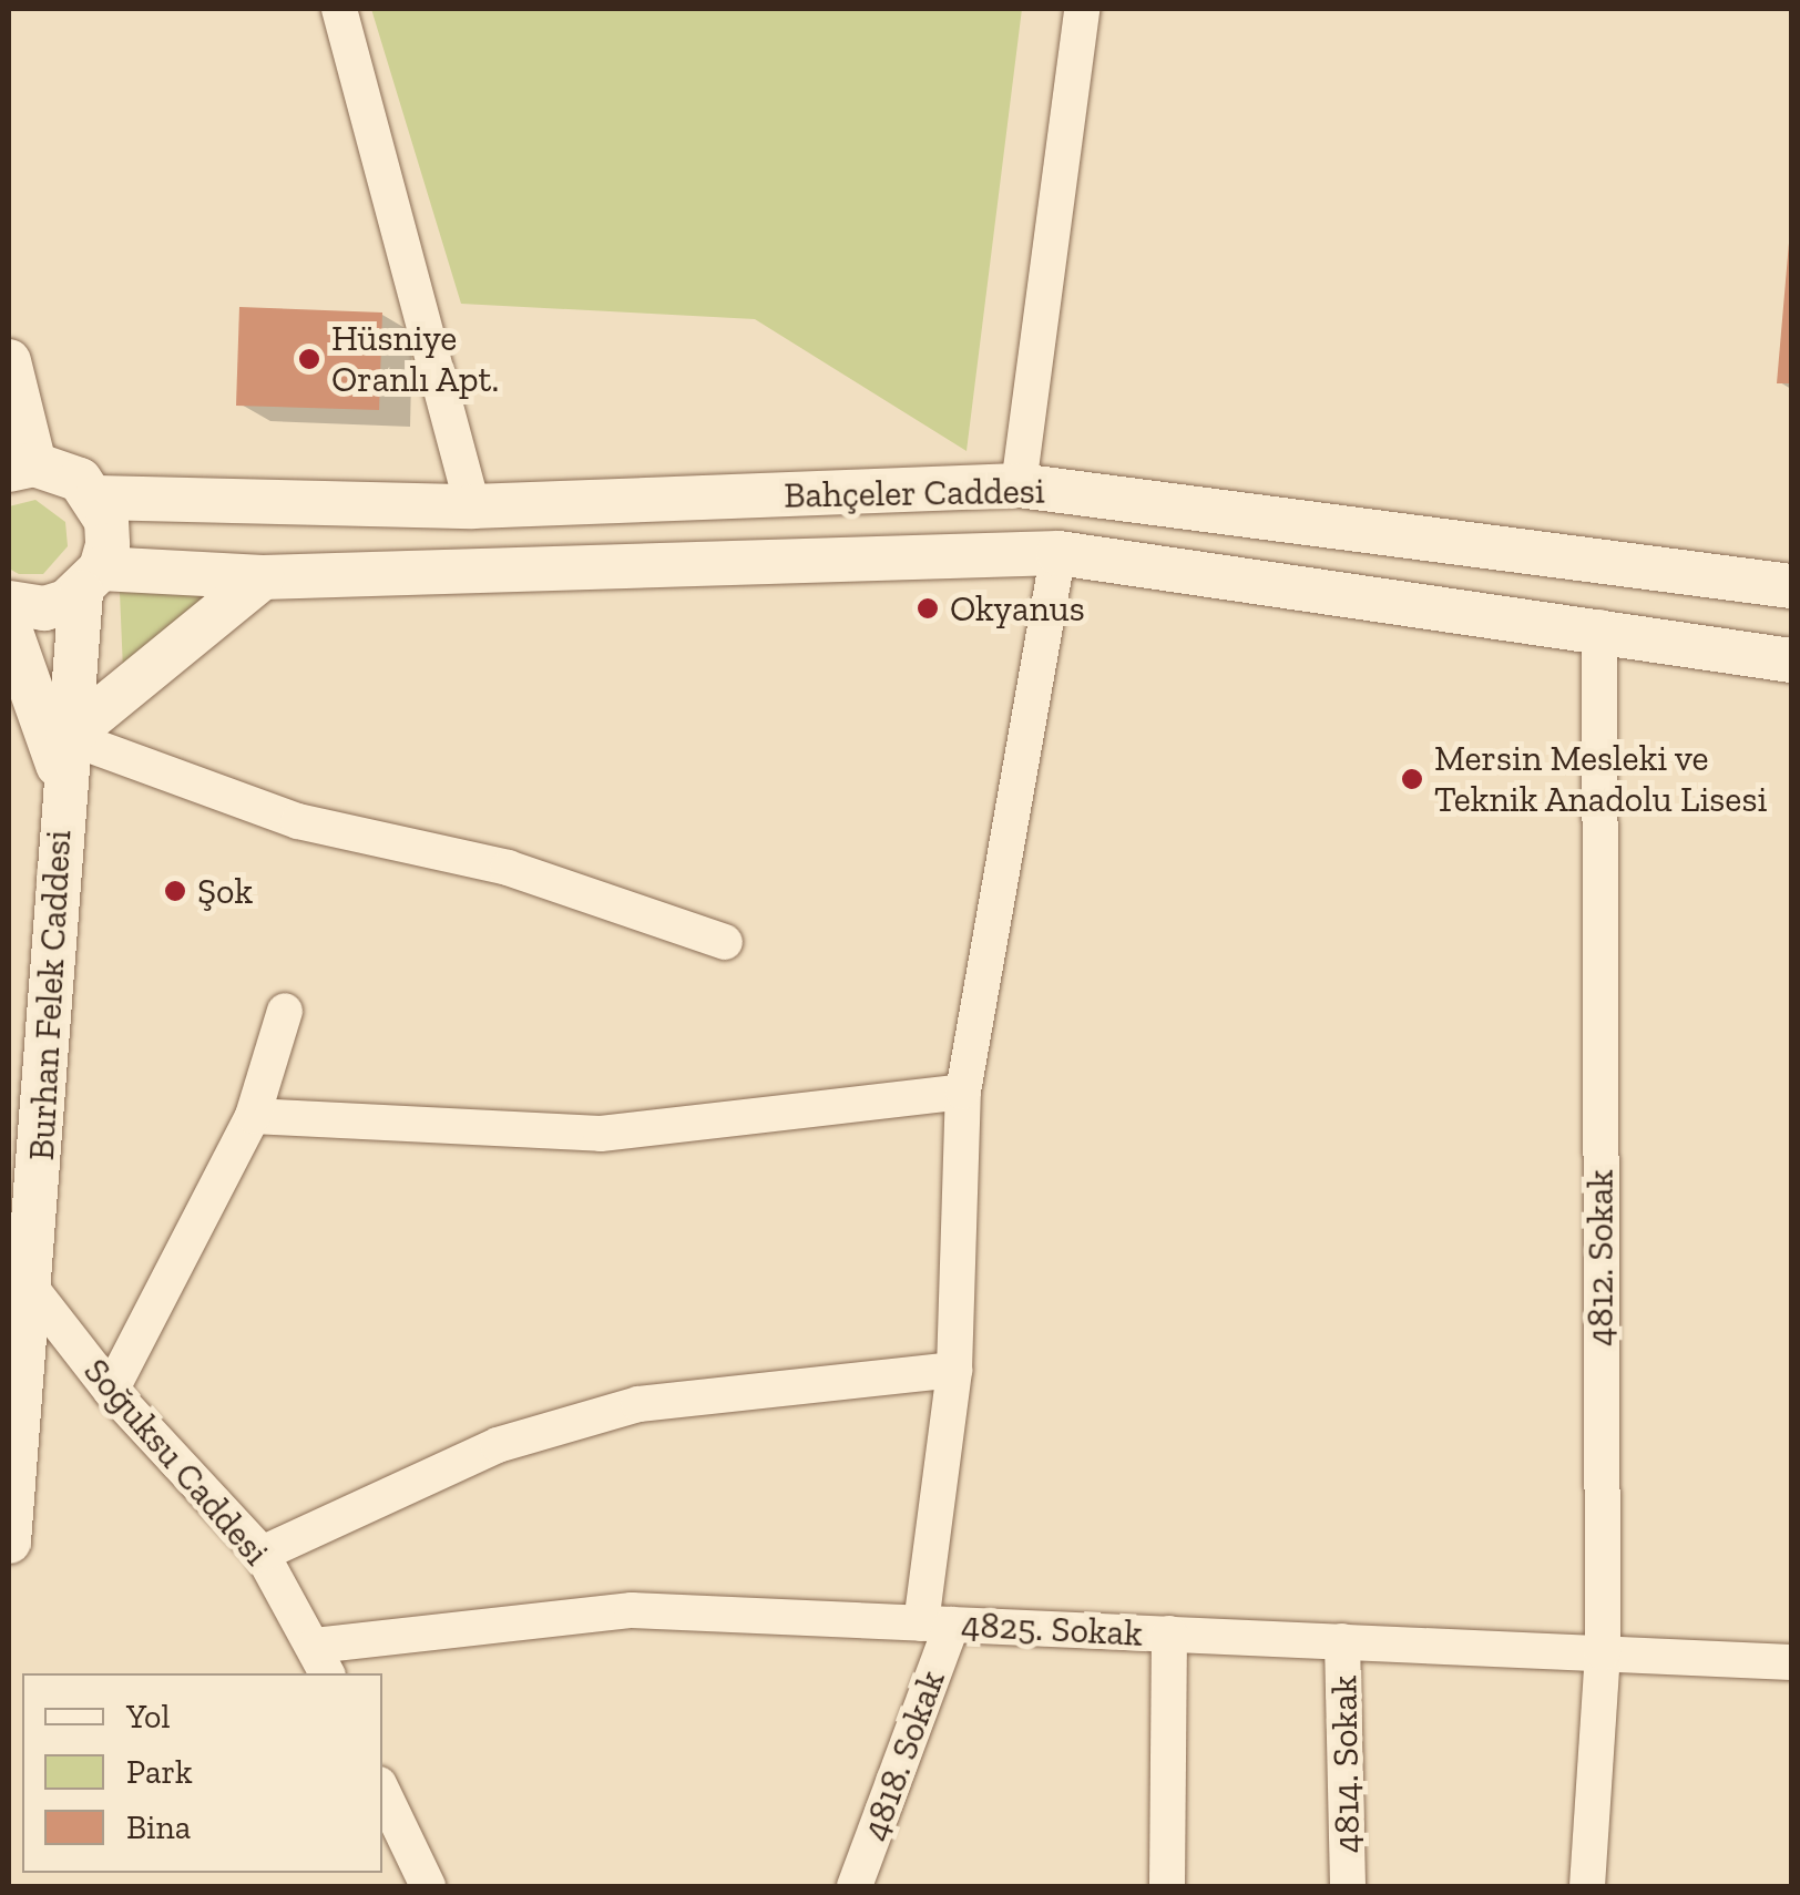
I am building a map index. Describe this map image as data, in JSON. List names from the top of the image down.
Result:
{
  "streets": {
    "street": [
      "Bahçeler Caddesi",
      "Burhan Felek Caddesi",
      "4812. Sokak",
      "Soğuksu Caddesi",
      "4825. Sokak",
      "4818. Sokak",
      "4814. Sokak"
    ]
  },
  "crossings": [
    ["Bahçeler Caddesi", "Burhan Felek Caddesi"],
    ["Bahçeler Caddesi", "4812. Sokak"],
    ["Bahçeler Caddesi", "4818. Sokak"],
    ["Burhan Felek Caddesi", "Soğuksu Caddesi"],
    ["4812. Sokak", "4825. Sokak"],
    ["Soğuksu Caddesi", "4825. Sokak"],
    ["4825. Sokak", "4818. Sokak"],
    ["4825. Sokak", "4814. Sokak"]
  ],
  "places": [
    "Hüsniye Oranlı Apt.",
    "Okyanus",
    "Mersin Mesleki ve Teknik Anadolu Lisesi",
    "Şok"
  ],
  "legend": ["Yol", "Park", "Bina"]
}
